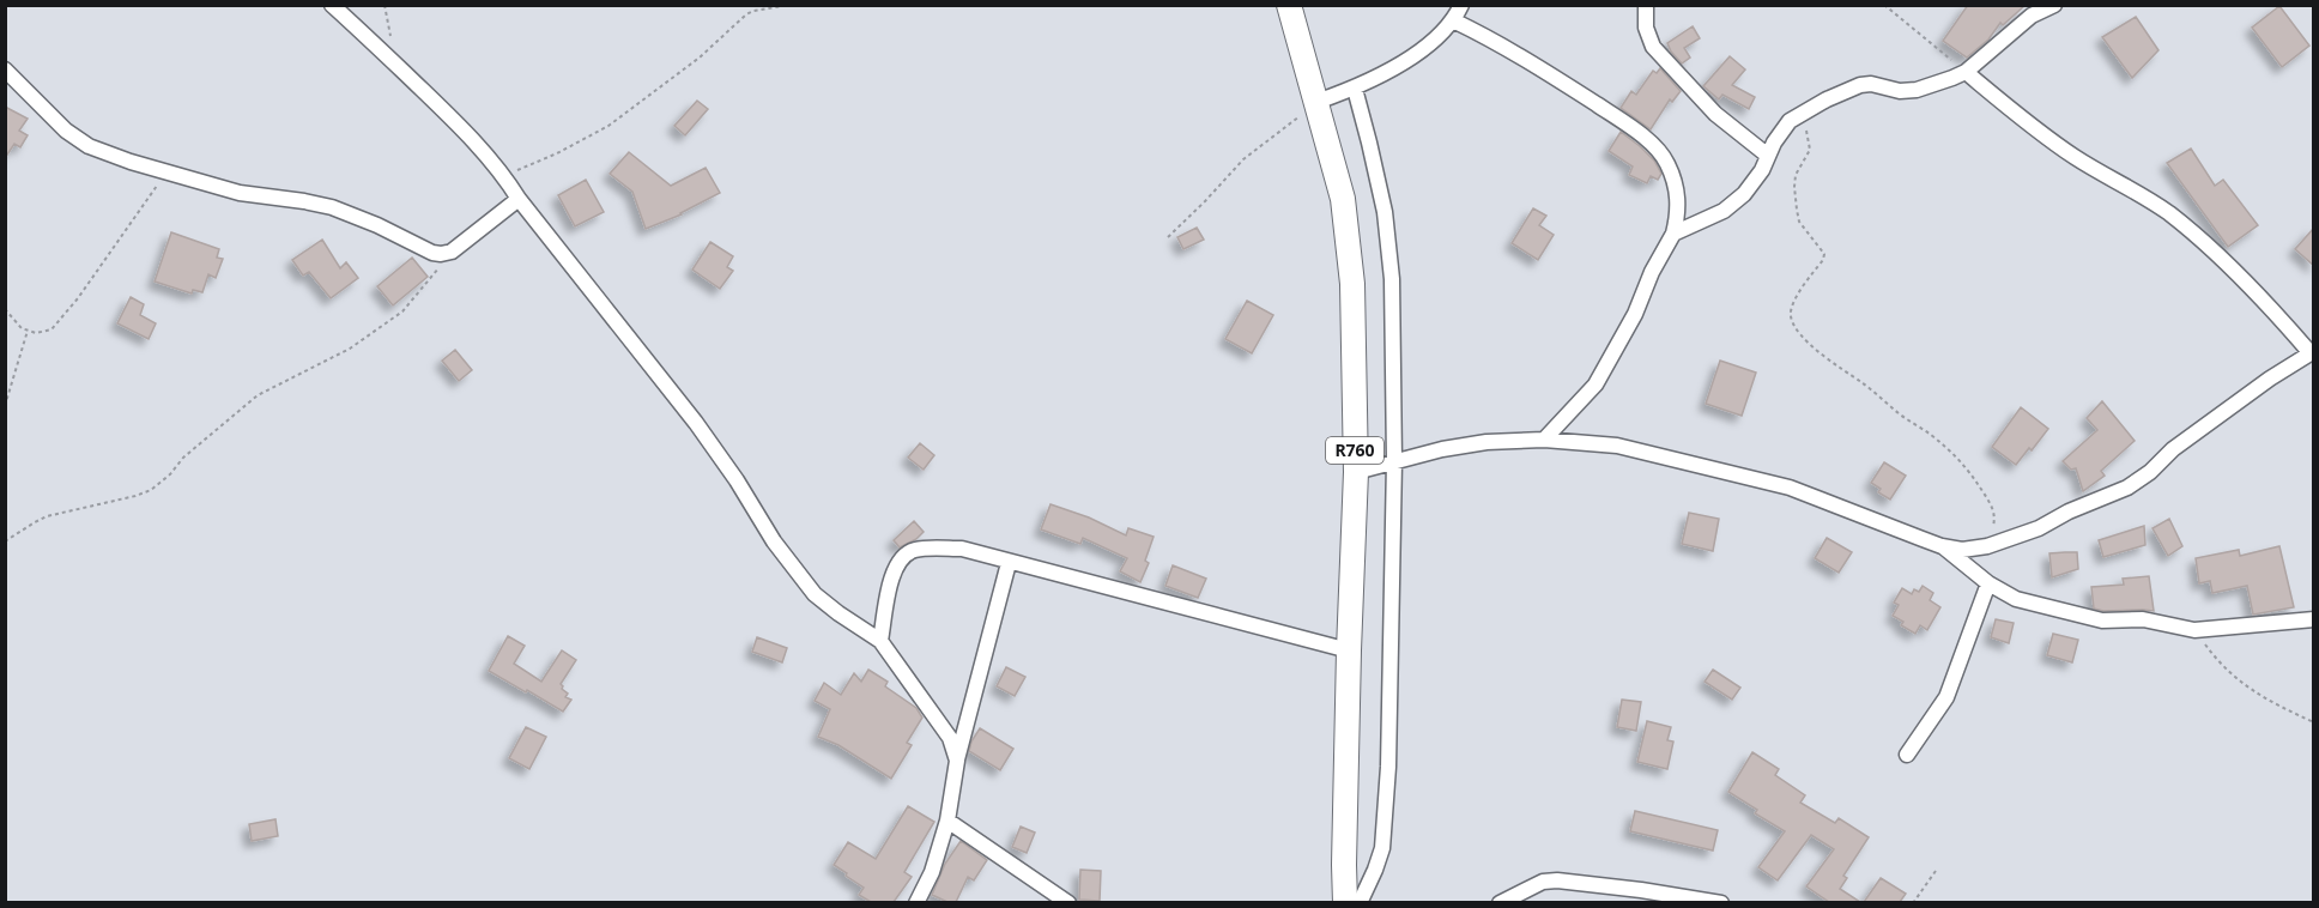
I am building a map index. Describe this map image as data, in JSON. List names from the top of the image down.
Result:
{
  "streets": {
    "main road": ["R760"]
  }
}
